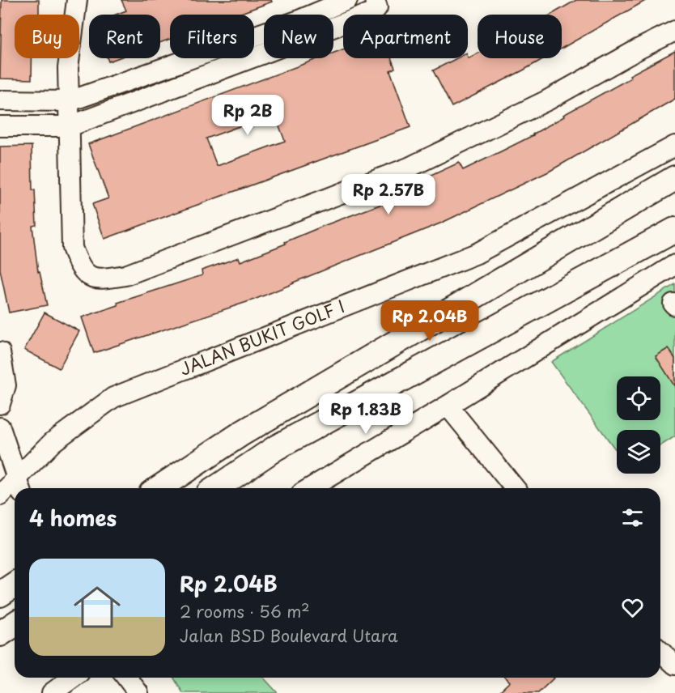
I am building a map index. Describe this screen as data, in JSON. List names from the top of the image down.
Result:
{
  "streets": {
    "street": ["JALAN BUKIT GOLF I"]
  },
  "page": {
    "chip": [
      "Buy",
      "Rent",
      "Filters",
      "New",
      "Apartment",
      "House"
    ],
    "price": [
      "Rp 2B",
      "Rp 2.57B",
      "Rp 2.04B",
      "Rp 1.83B"
    ],
    "heading": "4 homes",
    "list": [
      {
        "name": "Rp 2.04B",
        "note": "2 rooms · 56 m² · Jalan BSD Boulevard Utara"
      }
    ]
  }
}
